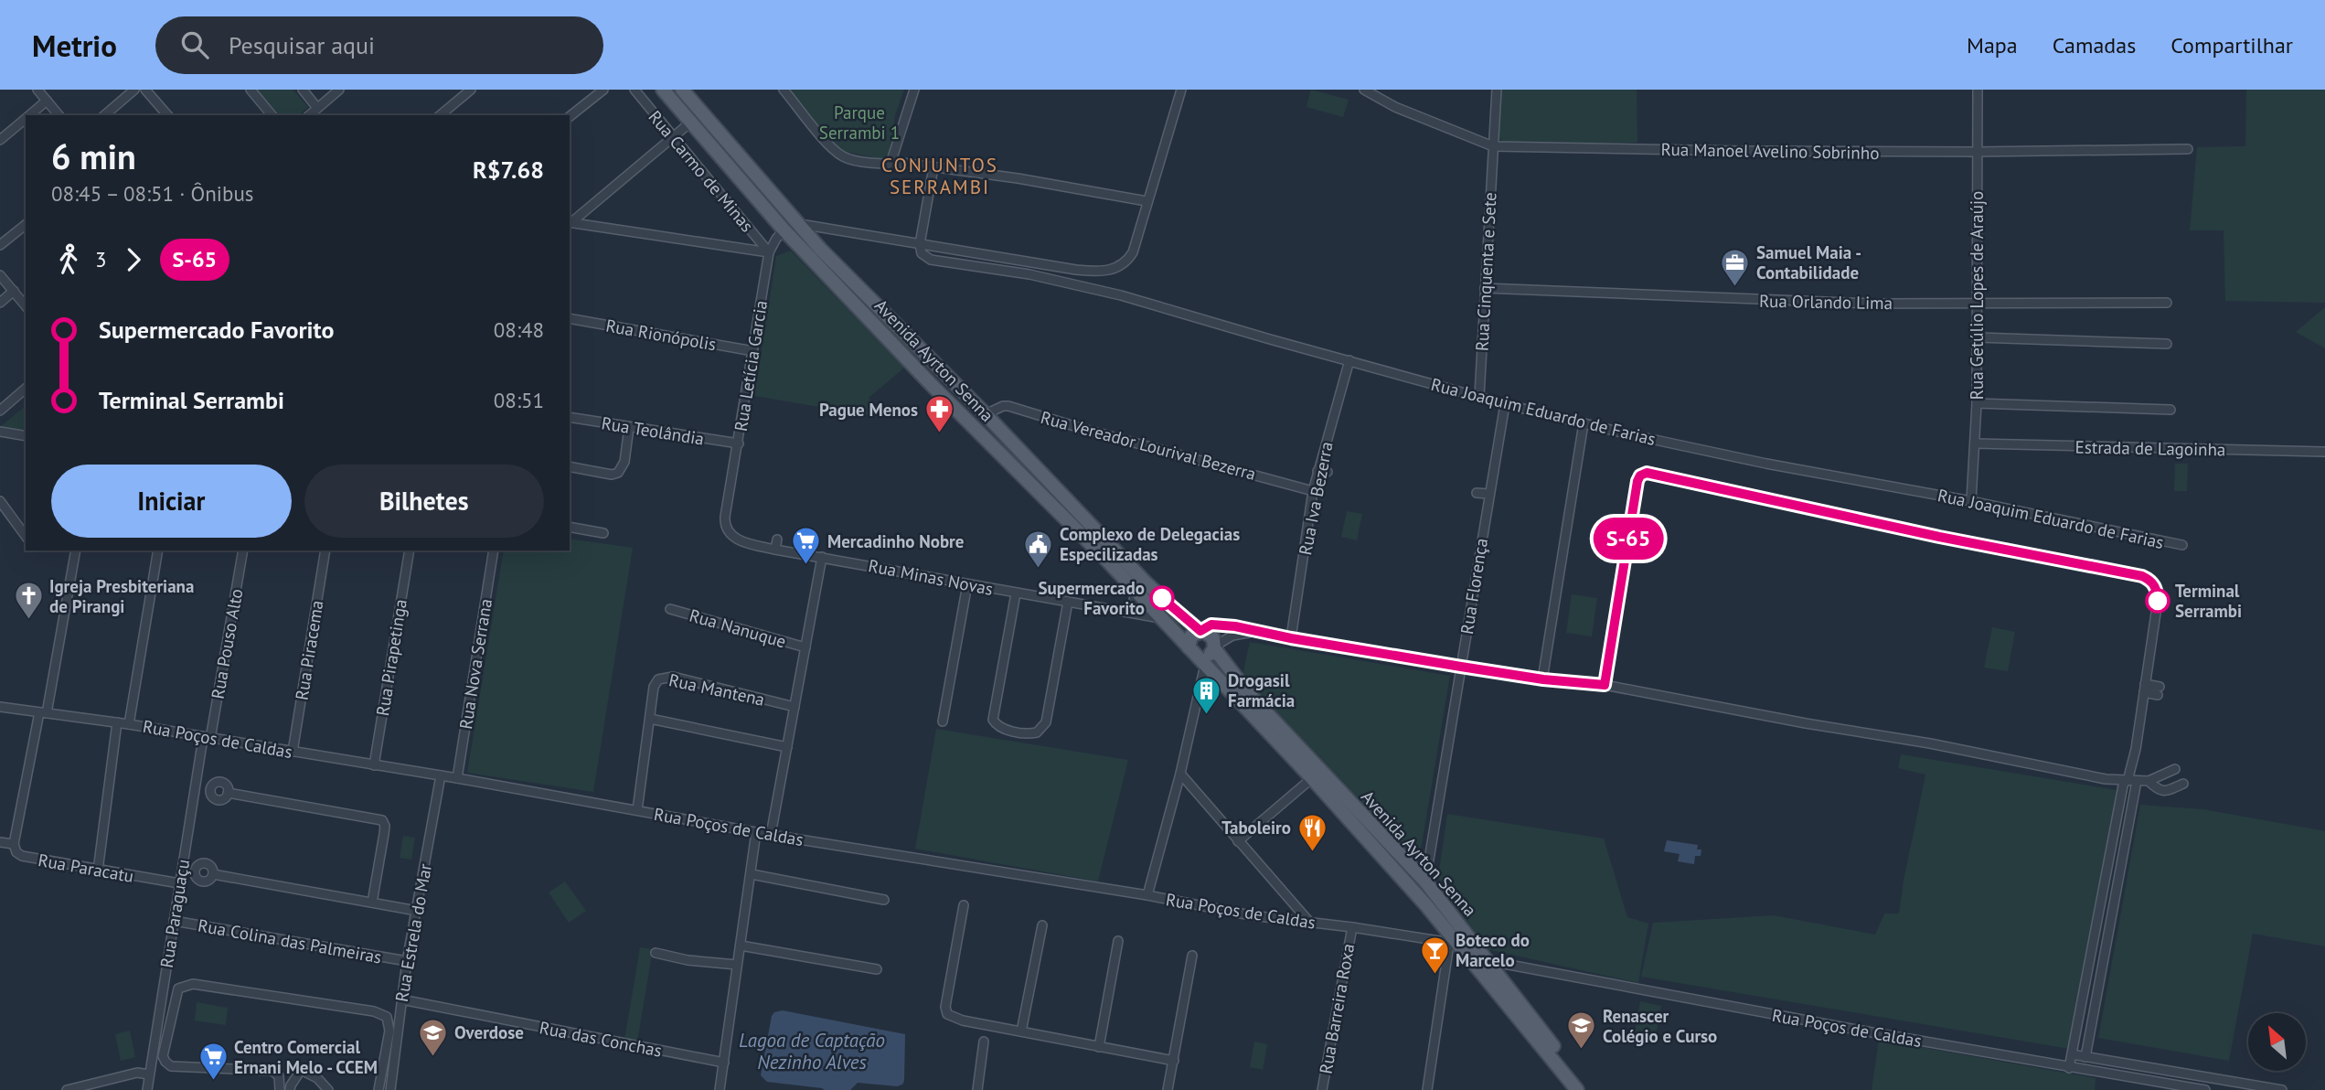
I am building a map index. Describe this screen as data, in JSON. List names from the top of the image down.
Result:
{
  "streets": {
    "main road": ["Avenida Ayrton Senna"],
    "street": [
      "Rua Manoel Avelino Sobrinho",
      "Rua Carmo de Minas",
      "Rua Cinquenta e Sete",
      "Rua Getúlio Lopes de Araújo",
      "Rua Orlando Lima",
      "Rua Rionópolis",
      "Rua Letícia Garcia",
      "Rua Joaquim Eduardo de Farias",
      "Rua Teolândia",
      "Rua Vereador Lourival Bezerra",
      "Estrada de Lagoinha",
      "Rua Iva Bezerra",
      "Rua Minas Novas",
      "Rua Florença",
      "Rua Nanuque",
      "Rua Pouso Alto",
      "Rua Piracema",
      "Rua Pirapetinga",
      "Rua Nova Serrana",
      "Rua Mantena",
      "Rua Poços de Caldas",
      "Rua Paracatu",
      "Rua Paraguaçu",
      "Rua Estrela do Mar",
      "Rua Colina das Palmeiras",
      "Rua Barreira Roxa",
      "Rua das Conchas"
    ]
  },
  "crossings": [
    ["Rua Manoel Avelino Sobrinho", "Rua Cinquenta e Sete"],
    ["Rua Manoel Avelino Sobrinho", "Rua Getúlio Lopes de Araújo"],
    ["Rua Carmo de Minas", "Rua Letícia Garcia"],
    ["Rua Cinquenta e Sete", "Rua Orlando Lima"],
    ["Rua Cinquenta e Sete", "Rua Joaquim Eduardo de Farias"],
    ["Rua Getúlio Lopes de Araújo", "Rua Orlando Lima"],
    ["Rua Getúlio Lopes de Araújo", "Rua Joaquim Eduardo de Farias"],
    ["Rua Getúlio Lopes de Araújo", "Estrada de Lagoinha"],
    ["Rua Rionópolis", "Rua Letícia Garcia"],
    ["Avenida Ayrton Senna", "Rua Letícia Garcia"],
    ["Avenida Ayrton Senna", "Rua Joaquim Eduardo de Farias"],
    ["Avenida Ayrton Senna", "Rua Vereador Lourival Bezerra"],
    ["Avenida Ayrton Senna", "Rua Minas Novas"],
    ["Avenida Ayrton Senna", "Rua Florença"],
    ["Avenida Ayrton Senna", "Rua Poços de Caldas"],
    ["Rua Letícia Garcia", "Rua Teolândia"],
    ["Rua Letícia Garcia", "Rua Minas Novas"],
    ["Rua Joaquim Eduardo de Farias", "Rua Iva Bezerra"],
    ["Rua Joaquim Eduardo de Farias", "Rua Florença"],
    ["Rua Vereador Lourival Bezerra", "Rua Iva Bezerra"],
    ["Rua Pouso Alto", "Rua Poços de Caldas"],
    ["Rua Pouso Alto", "Rua Paraguaçu"],
    ["Rua Piracema", "Rua Poços de Caldas"],
    ["Rua Pirapetinga", "Rua Poços de Caldas"],
    ["Rua Nova Serrana", "Rua Poços de Caldas"],
    ["Rua Mantena", "Rua Poços de Caldas"],
    ["Rua Poços de Caldas", "Rua Paraguaçu"],
    ["Rua Poços de Caldas", "Rua Estrela do Mar"],
    ["Rua Poços de Caldas", "Rua Barreira Roxa"],
    ["Rua Paracatu", "Rua Paraguaçu"],
    ["Rua Paraguaçu", "Rua Colina das Palmeiras"],
    ["Rua Estrela do Mar", "Rua Colina das Palmeiras"],
    ["Rua Estrela do Mar", "Rua das Conchas"]
  ],
  "districts": ["CONJUNTOS SERRAMBI"],
  "water": ["Lagoa de Captação Nezinho Alves"],
  "parks": ["Parque Serrambi 1"],
  "places": {
    "office": ["Samuel Maia - Contabilidade"],
    "pharmacy": ["Pague Menos"],
    "supermarket": ["Mercadinho Nobre", "Centro Comercial Ernani Melo - CCEM"],
    "public building": ["Complexo de Delegacias Especilizadas"],
    "other": ["Supermercado Favorito", "Terminal Serrambi"],
    "church": ["Igreja Presbiteriana de Pirangi"],
    "building": ["Drogasil Farmácia"],
    "restaurant": ["Taboleiro"],
    "bar": ["Boteco do Marcelo"],
    "school or university": ["Renascer Colégio e Curso", "Overdose"]
  },
  "lines": ["bus line S-65"],
  "north": "top left",
  "page": {
    "header": "Metrio",
    "search": "Pesquisar aqui",
    "nav": ["Mapa", "Camadas", "Compartilhar"],
    "on_map": "S-65",
    "heading": ["6 min", "08:45 – 08:51 · Ônibus", "R$7.68"],
    "legs": ["3", "S-65"],
    "list": [
      {
        "name": "Supermercado Favorito",
        "value": "08:48"
      },
      {
        "name": "Terminal Serrambi",
        "value": "08:51"
      }
    ],
    "buttons": ["Iniciar", "Bilhetes"]
  }
}
